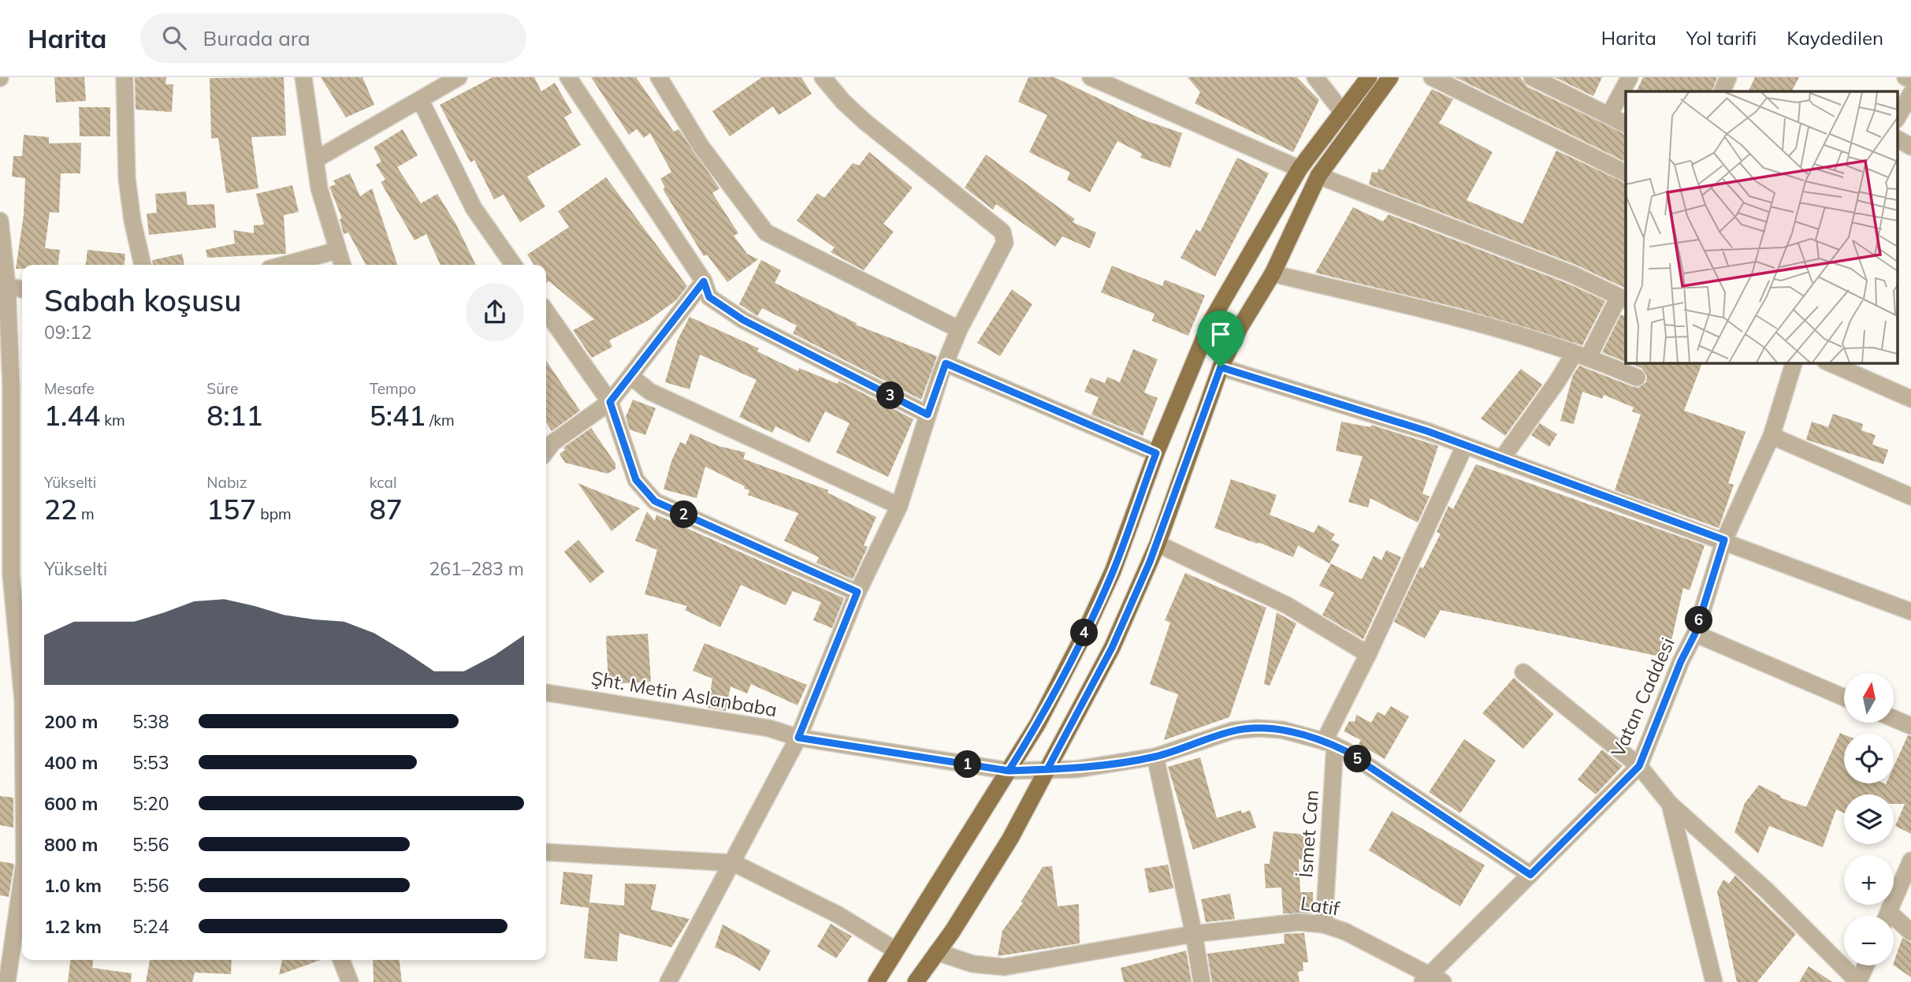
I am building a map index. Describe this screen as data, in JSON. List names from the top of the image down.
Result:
{
  "streets": {
    "street": [
      "Şht. Metin Aslanbaba",
      "Vatan Caddesi",
      "İsmet Can",
      "Latif"
    ]
  },
  "crossings": [
    ["Şht. Metin Aslanbaba", "Vatan Caddesi"],
    ["Şht. Metin Aslanbaba", "İsmet Can"],
    ["Vatan Caddesi", "Latif"],
    ["İsmet Can", "Latif"]
  ],
  "north": "top",
  "page": {
    "header": "Harita",
    "search": "Burada ara",
    "nav": ["Harita", "Yol tarifi", "Kaydedilen"],
    "heading": ["Sabah koşusu", "09:12"],
    "stats": [
      ["Mesafe", "1.44 km"],
      ["Süre", "8:11"],
      ["Tempo", "5:41 /km"],
      ["Yükselti", "22 m"],
      ["Nabız", "157 bpm"],
      ["kcal", "87"]
    ],
    "pins": [
      "3",
      "2",
      "6",
      "4",
      "5",
      "1"
    ],
    "chart": ["Yükselti", "261–283 m"],
    "map_buttons": ["+", "−"],
    "list": [
      {
        "name": "200 m",
        "note": "5:38"
      },
      {
        "name": "400 m",
        "note": "5:53"
      },
      {
        "name": "600 m",
        "note": "5:20"
      },
      {
        "name": "800 m",
        "note": "5:56"
      },
      {
        "name": "1.0 km",
        "note": "5:56"
      },
      {
        "name": "1.2 km",
        "note": "5:24"
      }
    ]
  }
}
